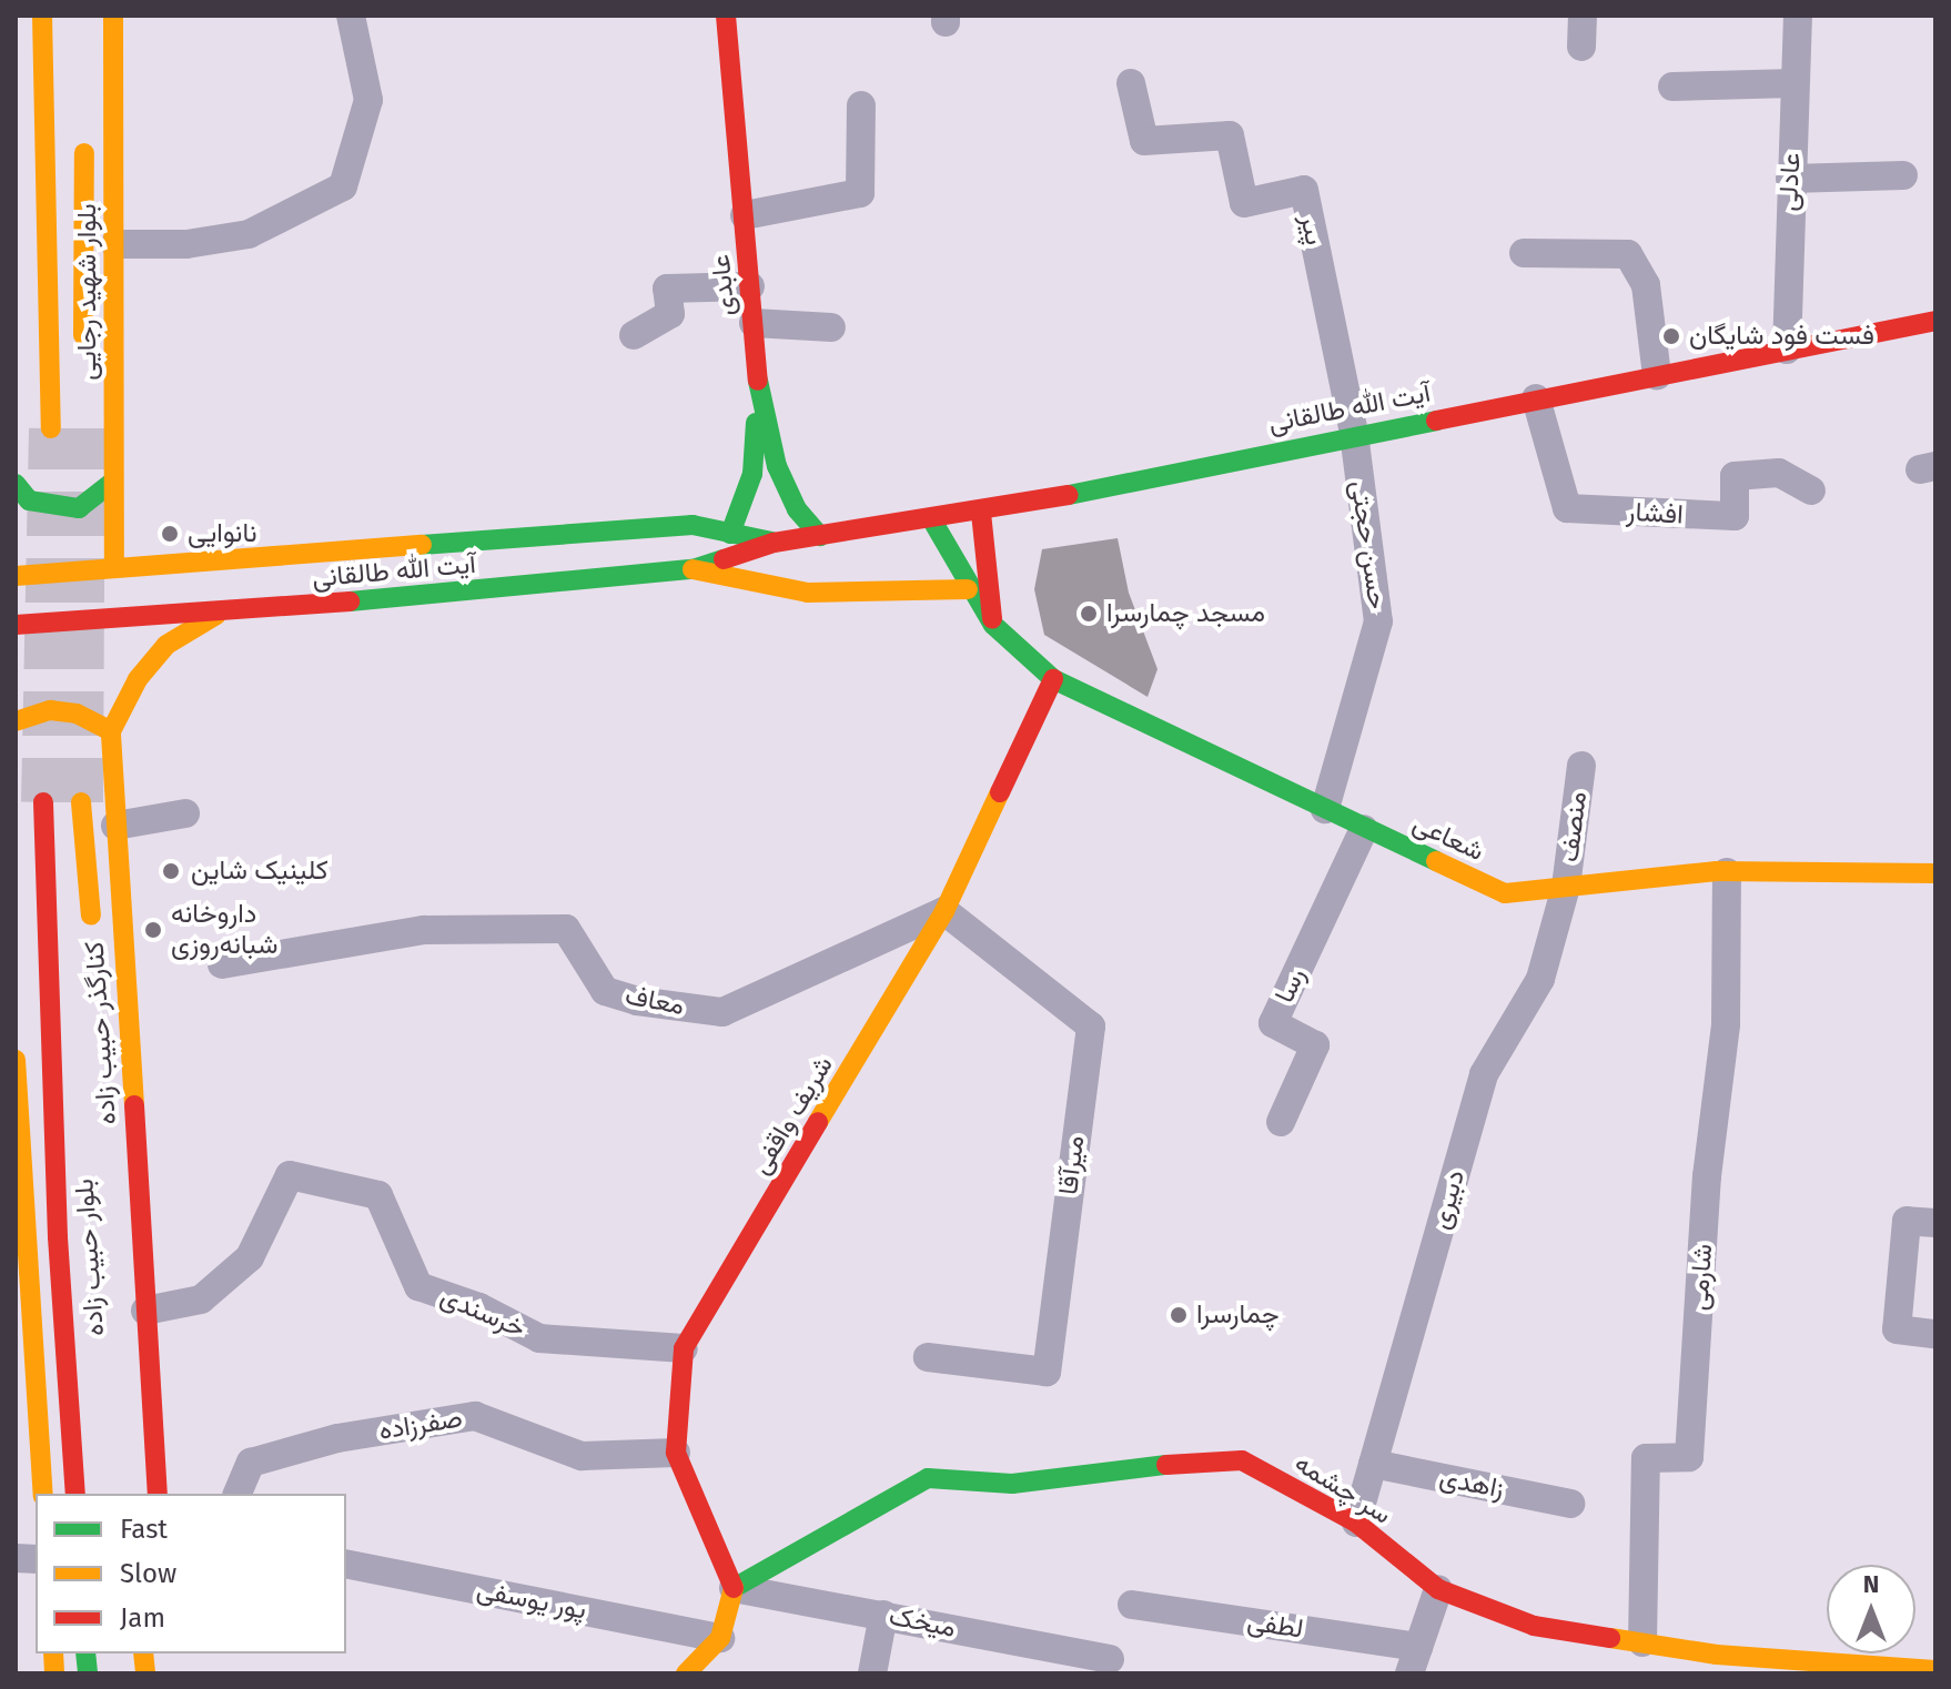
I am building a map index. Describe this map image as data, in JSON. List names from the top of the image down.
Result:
{
  "streets": {
    "main road": [
      "عابدی",
      "بلوار شهید رجایی",
      "آیت الله طالقانی",
      "شعاعی",
      "کنارگذر حبیب زاده",
      "شریف واقفی",
      "بلوار حبیب زاده",
      "سر چشمه"
    ],
    "street": [
      "عادلی",
      "پیر",
      "افشار",
      "حسن حجتی",
      "منصف",
      "رسا",
      "معاف",
      "میرآقا",
      "دبیری",
      "شارمی",
      "خرسندی",
      "صفرزاده",
      "زاهدی",
      "پور یوسفی",
      "میخک",
      "لطفی"
    ]
  },
  "crossings": [
    ["عادلی", "آیت الله طالقانی"],
    ["پیر", "آیت الله طالقانی"],
    ["پیر", "حسن حجتی"],
    ["عابدی", "آیت الله طالقانی"],
    ["بلوار شهید رجایی", "آیت الله طالقانی"],
    ["آیت الله طالقانی", "افشار"],
    ["آیت الله طالقانی", "حسن حجتی"],
    ["آیت الله طالقانی", "شعاعی"],
    ["آیت الله طالقانی", "کنارگذر حبیب زاده"],
    ["حسن حجتی", "شعاعی"],
    ["منصف", "شعاعی"],
    ["منصف", "دبیری"],
    ["شعاعی", "رسا"],
    ["شعاعی", "شریف واقفی"],
    ["شعاعی", "دبیری"],
    ["شعاعی", "شارمی"],
    ["معاف", "شریف واقفی"],
    ["معاف", "میرآقا"],
    ["کنارگذر حبیب زاده", "خرسندی"],
    ["شریف واقفی", "میرآقا"],
    ["شریف واقفی", "خرسندی"],
    ["شریف واقفی", "صفرزاده"],
    ["شریف واقفی", "سر چشمه"],
    ["شریف واقفی", "میخک"],
    ["دبیری", "زاهدی"],
    ["دبیری", "سر چشمه"],
    ["شارمی", "سر چشمه"],
    ["سر چشمه", "میخک"]
  ],
  "places": [
    "فست فود شایگان",
    "نانوایی",
    "مسجد چمارسرا",
    "کلینیک شاین",
    "داروخانه شبانه‌روزی",
    "چمارسرا"
  ],
  "legend": ["Fast", "Slow", "Jam"],
  "north": "top"
}
